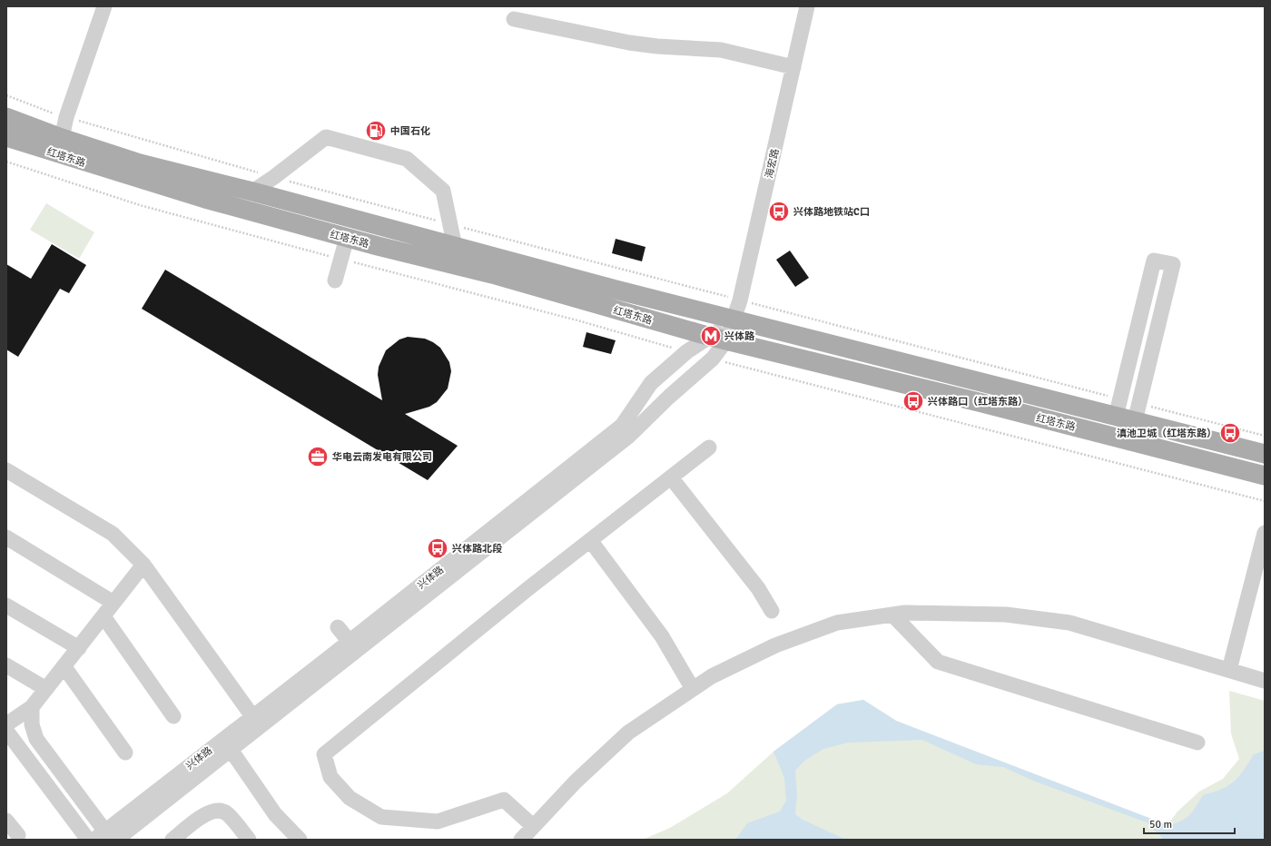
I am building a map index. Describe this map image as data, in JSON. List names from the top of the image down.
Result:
{
  "streets": {
    "main road": ["红塔东路"],
    "street": ["海宏路", "兴体路"]
  },
  "crossings": [
    ["红塔东路", "海宏路"],
    ["红塔东路", "兴体路"],
    ["海宏路", "兴体路"]
  ],
  "places": {
    "fuel station": ["中国石化"],
    "bus stop": [
      "兴体路地铁站C口",
      "兴体路口（红塔东路）",
      "滇池卫城（红塔东路）",
      "兴体路北段"
    ],
    "metro station": ["兴体路"],
    "office": ["华电云南发电有限公司"]
  },
  "scale_bar": "50 m"
}
